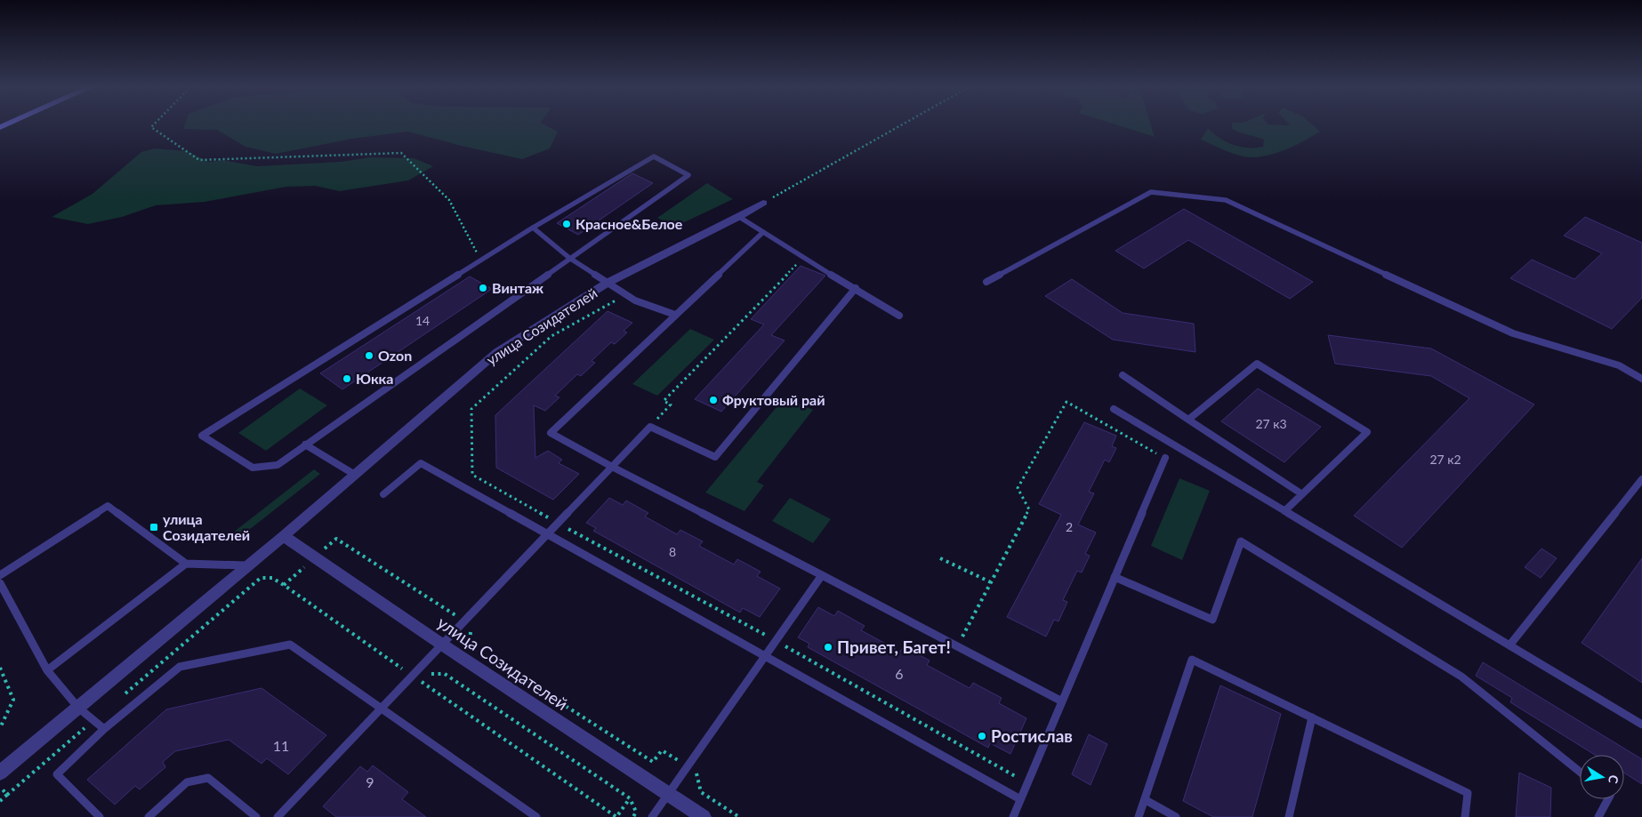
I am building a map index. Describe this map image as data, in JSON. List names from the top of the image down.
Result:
{
  "streets": {
    "street": ["улица Созидателей"]
  },
  "places": {
    "other": [
      "Красное&Белое",
      "Винтаж",
      "Ozon",
      "Юкка",
      "Фруктовый рай",
      "Привет, Багет!",
      "Ростислав"
    ],
    "transit": ["улица Созидателей"]
  },
  "house_numbers": [
    "14",
    "27 к3",
    "27 к2",
    "2",
    "8",
    "6",
    "11",
    "9"
  ],
  "north": "right"
}
